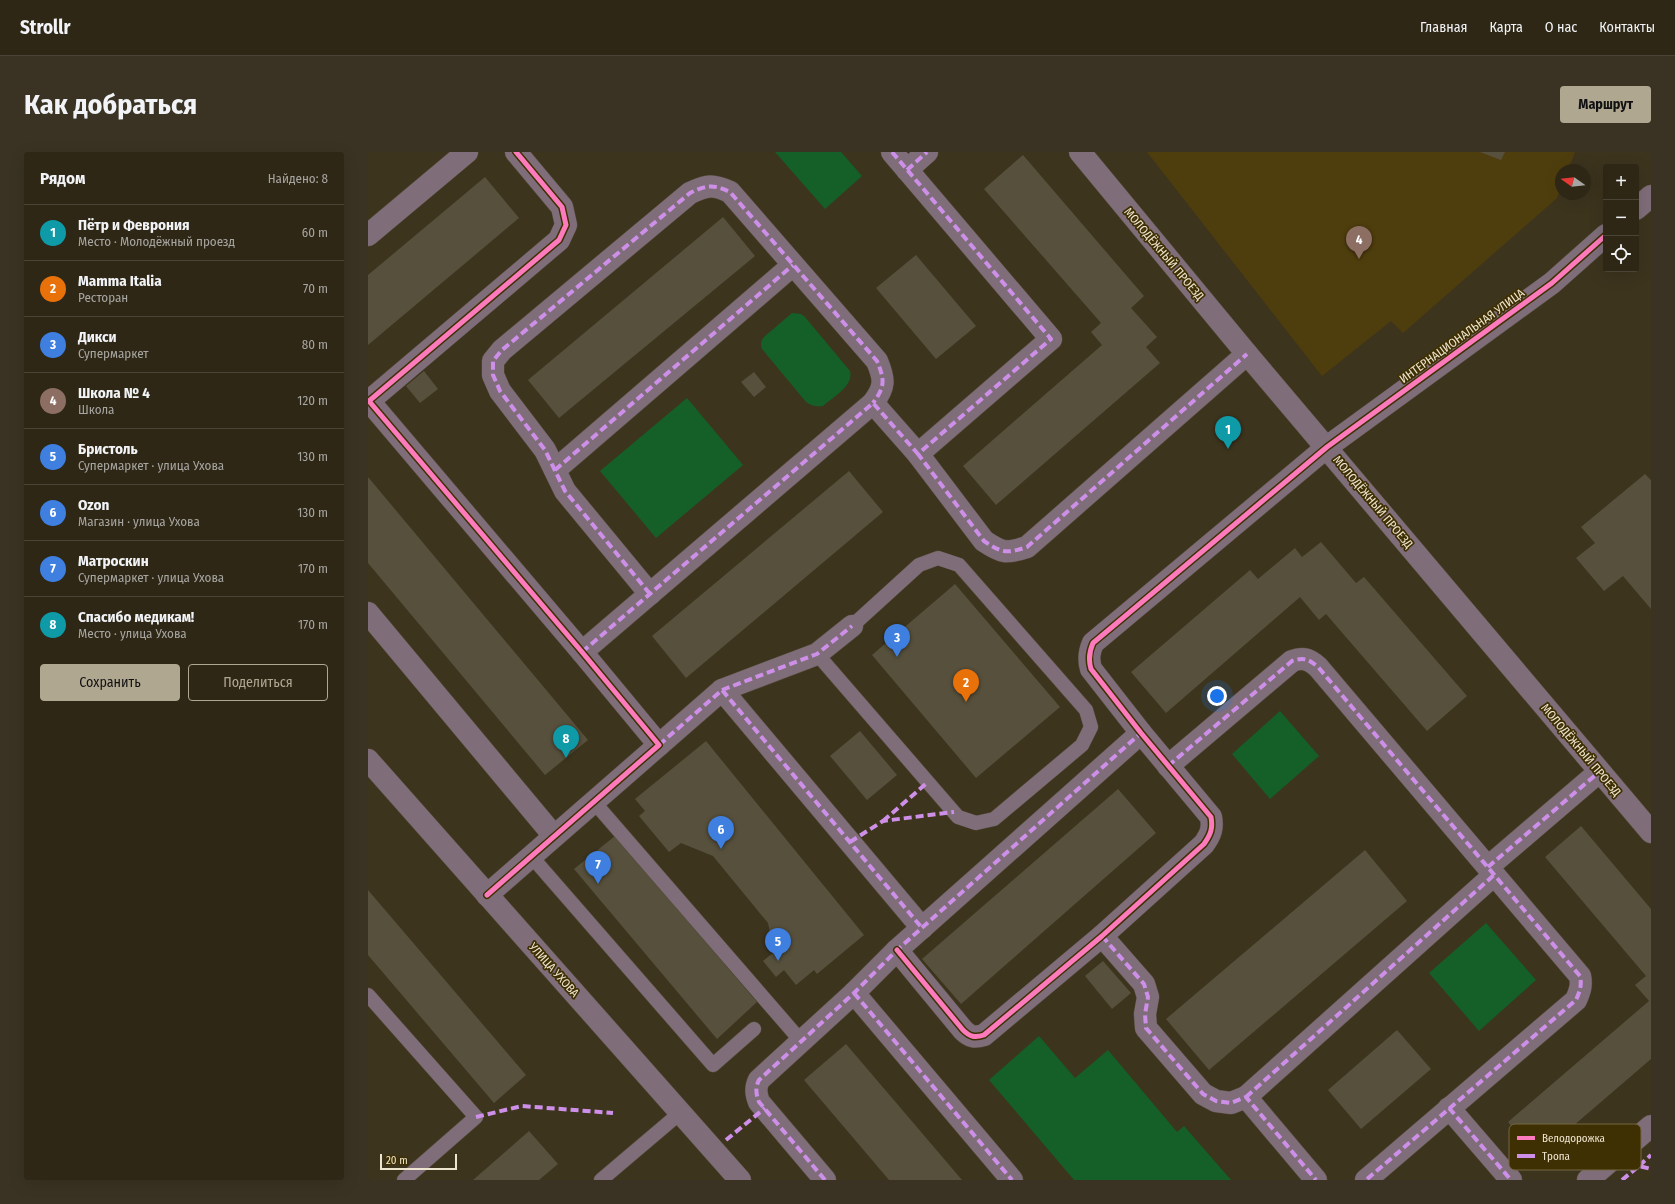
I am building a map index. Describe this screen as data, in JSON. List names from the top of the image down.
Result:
{
  "streets": {
    "street": ["МОЛОДЁЖНЫЙ ПРОЕЗД", "ИНТЕРНАЦИОНАЛЬНАЯ УЛИЦА", "УЛИЦА УХОВА"]
  },
  "crossings": [
    ["МОЛОДЁЖНЫЙ ПРОЕЗД", "ИНТЕРНАЦИОНАЛЬНАЯ УЛИЦА"]
  ],
  "legend": ["Велодорожка", "Тропа"],
  "scale_bar": "20 m",
  "north": "left",
  "page": {
    "header": "Strollr",
    "nav": [
      "Главная",
      "Карта",
      "О нас",
      "Контакты"
    ],
    "buttons": [
      "Маршрут",
      ["Сохранить", "Поделиться"]
    ],
    "title": "Как добраться",
    "heading": ["Рядом", "Найдено: 8"],
    "map_buttons": ["+", "−"],
    "list": [
      {
        "mark": "1",
        "name": "Пётр и Феврония",
        "note": "Место · Молодёжный проезд",
        "value": "60 m"
      },
      {
        "mark": "2",
        "name": "Mamma Italia",
        "note": "Ресторан",
        "value": "70 m"
      },
      {
        "mark": "3",
        "name": "Дикси",
        "note": "Супермаркет",
        "value": "80 m"
      },
      {
        "mark": "4",
        "name": "Школа № 4",
        "note": "Школа",
        "value": "120 m"
      },
      {
        "mark": "5",
        "name": "Бристоль",
        "note": "Супермаркет · улица Ухова",
        "value": "130 m"
      },
      {
        "mark": "6",
        "name": "Ozon",
        "note": "Магазин · улица Ухова",
        "value": "130 m"
      },
      {
        "mark": "7",
        "name": "Матроскин",
        "note": "Супермаркет · улица Ухова",
        "value": "170 m"
      },
      {
        "mark": "8",
        "name": "Спасибо медикам!",
        "note": "Место · улица Ухова",
        "value": "170 m"
      }
    ],
    "pins": [
      "4",
      "1",
      "3",
      "2",
      "8",
      "6",
      "7",
      "5"
    ],
    "scale": "20 m"
  }
}
